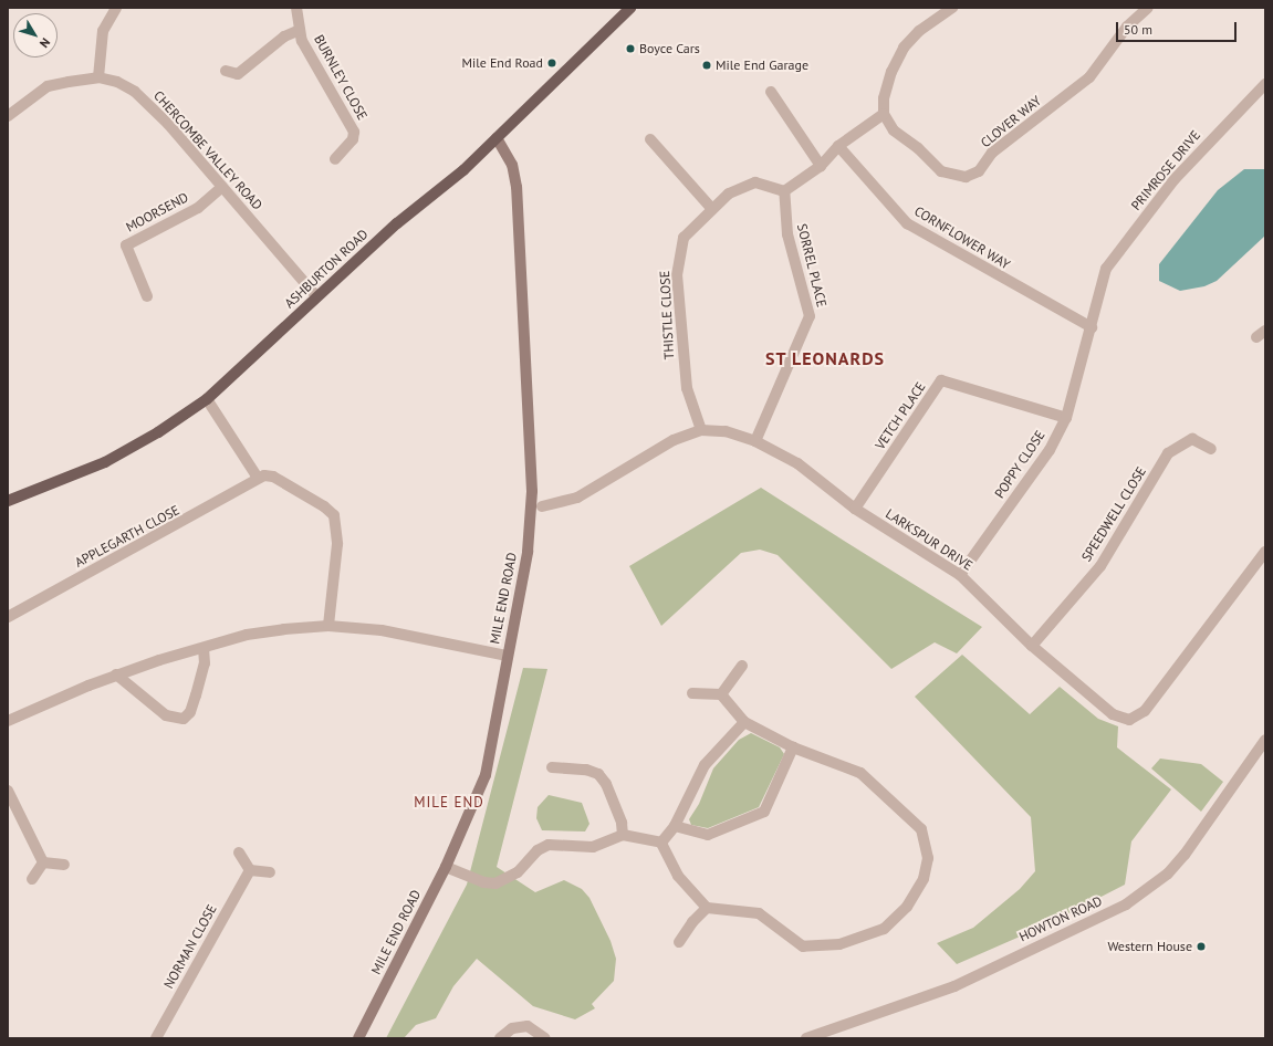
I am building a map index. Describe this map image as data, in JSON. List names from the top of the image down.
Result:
{
  "streets": {
    "main road": ["ASHBURTON ROAD"],
    "street": [
      "BURNLEY CLOSE",
      "CLOVER WAY",
      "CHERCOMBE VALLEY ROAD",
      "PRIMROSE DRIVE",
      "MOORSEND",
      "CORNFLOWER WAY",
      "SORREL PLACE",
      "THISTLE CLOSE",
      "VETCH PLACE",
      "POPPY CLOSE",
      "SPEEDWELL CLOSE",
      "APPLEGARTH CLOSE",
      "LARKSPUR DRIVE",
      "MILE END ROAD",
      "HOWTON ROAD",
      "NORMAN CLOSE"
    ]
  },
  "crossings": [
    ["CHERCOMBE VALLEY ROAD", "MOORSEND"],
    ["CHERCOMBE VALLEY ROAD", "ASHBURTON ROAD"],
    ["PRIMROSE DRIVE", "POPPY CLOSE"],
    ["CORNFLOWER WAY", "POPPY CLOSE"],
    ["SORREL PLACE", "THISTLE CLOSE"],
    ["SORREL PLACE", "LARKSPUR DRIVE"],
    ["ASHBURTON ROAD", "MILE END ROAD"],
    ["THISTLE CLOSE", "LARKSPUR DRIVE"],
    ["VETCH PLACE", "POPPY CLOSE"],
    ["VETCH PLACE", "LARKSPUR DRIVE"],
    ["POPPY CLOSE", "LARKSPUR DRIVE"],
    ["SPEEDWELL CLOSE", "LARKSPUR DRIVE"]
  ],
  "districts": ["ST LEONARDS", "MILE END"],
  "places": [
    "Boyce Cars",
    "Mile End Road",
    "Mile End Garage",
    "Western House"
  ],
  "scale_bar": "50 m",
  "north": "bottom right"
}
